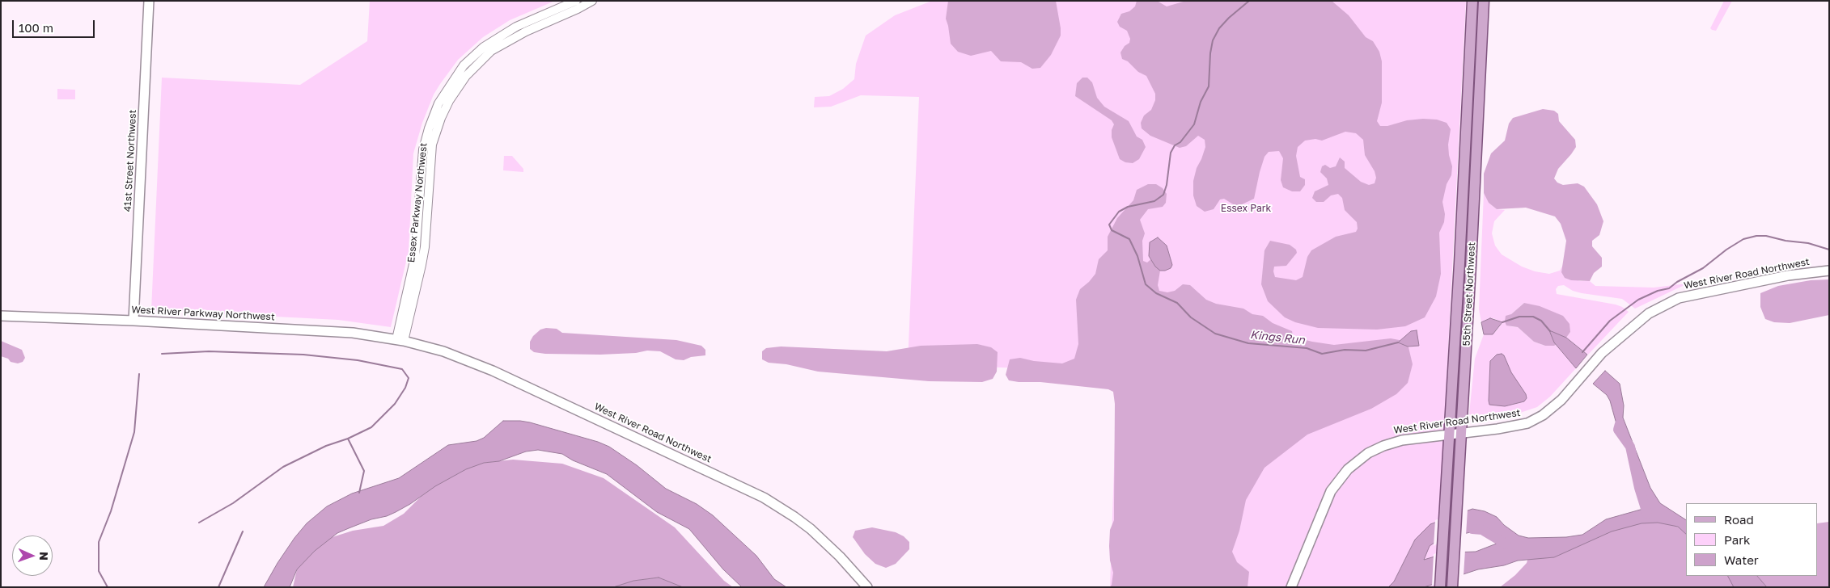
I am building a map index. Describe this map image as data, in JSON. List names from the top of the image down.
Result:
{
  "streets": {
    "main road": [
      "41st Street Northwest",
      "West River Road Northwest",
      "55th Street Northwest",
      "West River Parkway Northwest"
    ],
    "street": ["Essex Parkway Northwest"]
  },
  "crossings": [
    ["41st Street Northwest", "West River Parkway Northwest"],
    ["Essex Parkway Northwest", "West River Road Northwest"],
    ["Essex Parkway Northwest", "West River Parkway Northwest"],
    ["West River Road Northwest", "55th Street Northwest"],
    ["West River Road Northwest", "West River Parkway Northwest"]
  ],
  "water": ["Kings Run"],
  "parks": ["Essex Park"],
  "legend": ["Road", "Park", "Water"],
  "scale_bar": "100 m",
  "north": "right"
}
